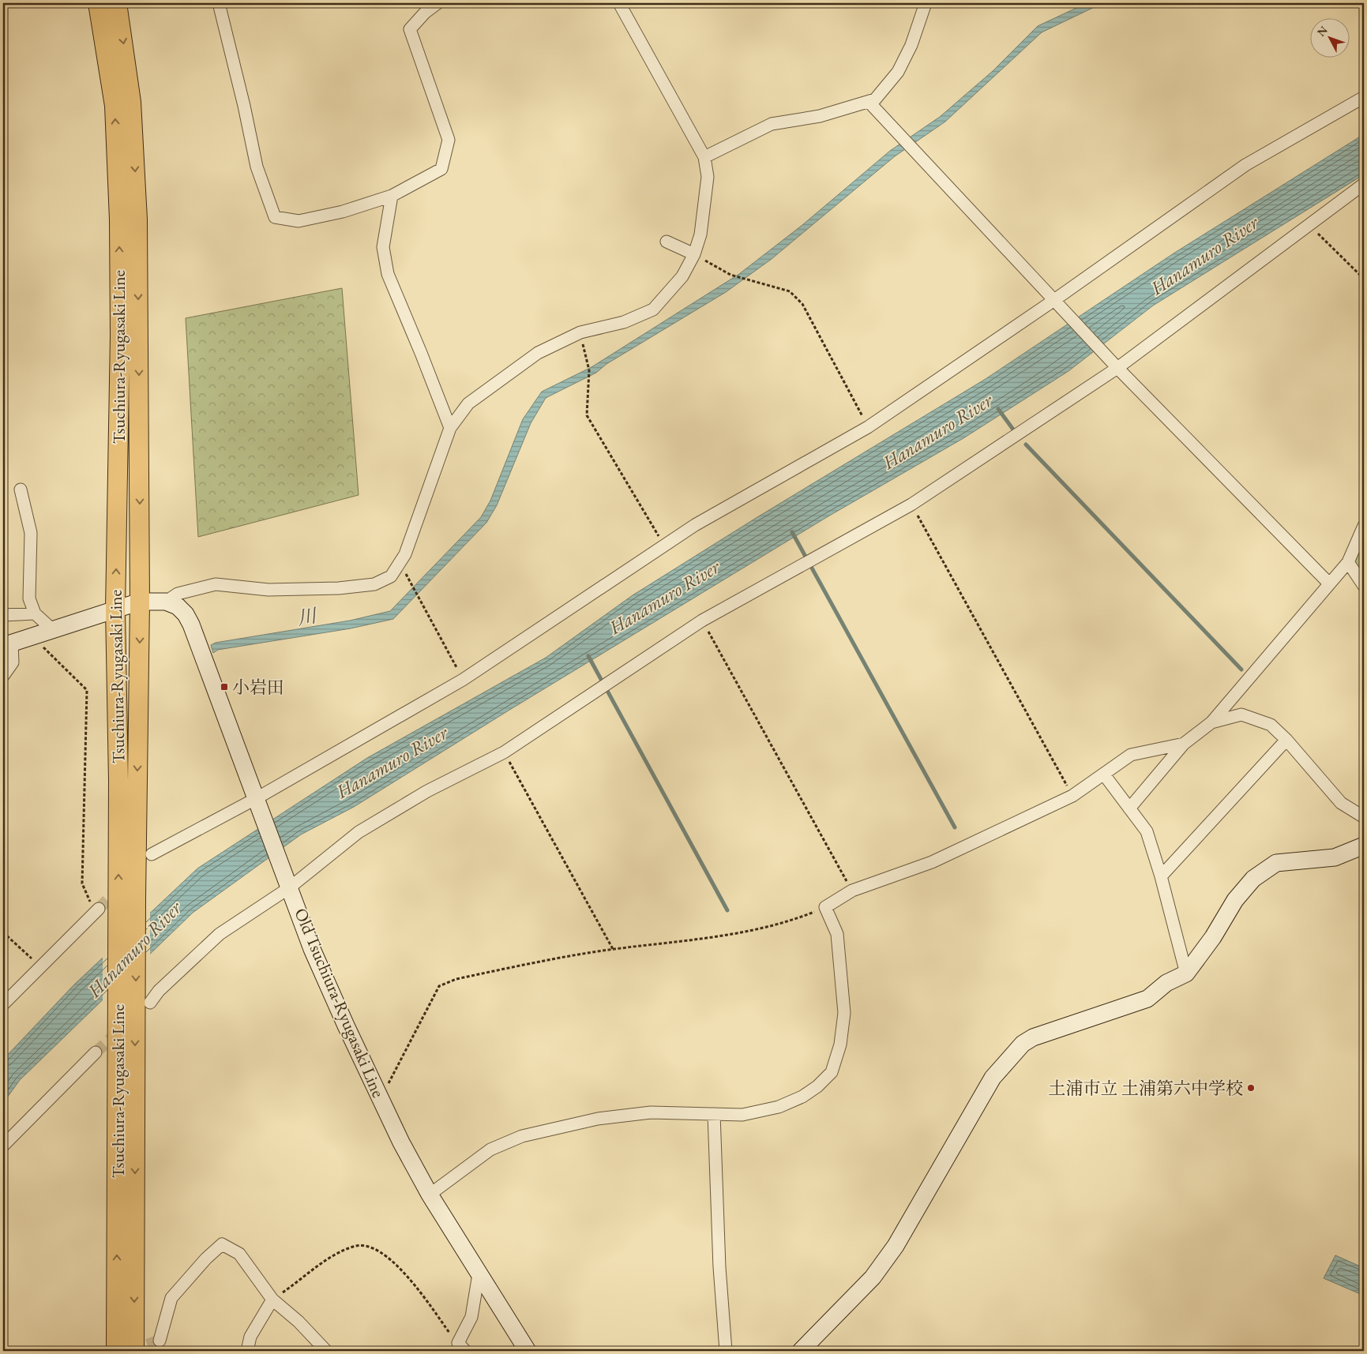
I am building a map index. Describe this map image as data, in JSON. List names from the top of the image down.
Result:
{
  "streets": {
    "main road": ["Tsuchiura-Ryugasaki Line"],
    "street": ["Old Tsuchiura-Ryugasaki Line"]
  },
  "crossings": [
    ["Tsuchiura-Ryugasaki Line", "Old Tsuchiura-Ryugasaki Line"]
  ],
  "water": ["Hanamuro River", "川"],
  "places": {
    "transit": ["小岩田"],
    "other": ["土浦市立 土浦第六中学校"]
  },
  "north": "top left"
}
